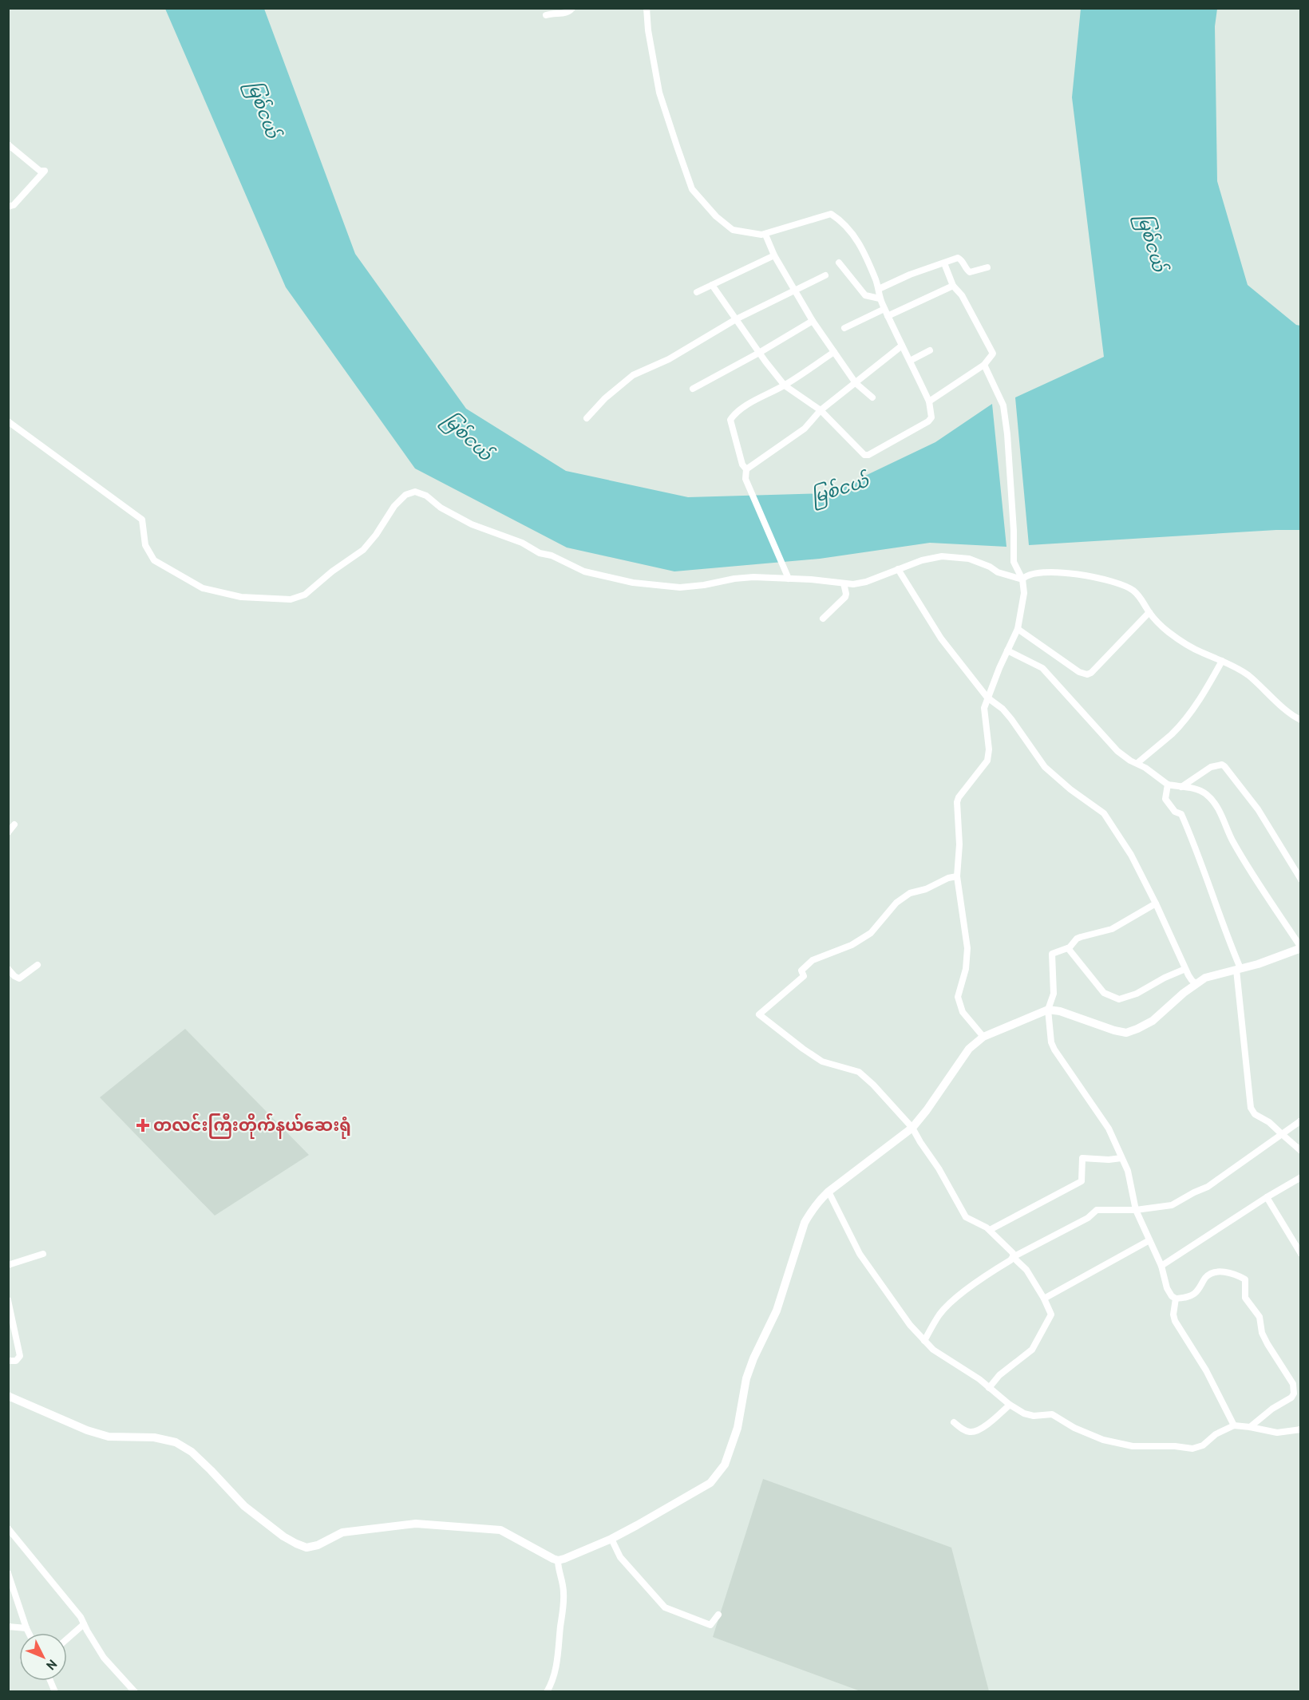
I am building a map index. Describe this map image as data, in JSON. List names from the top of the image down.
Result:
{
  "water": ["မြစ်ငယ်"],
  "places": {
    "health": ["တလင်းကြီးတိုက်နယ်ဆေးရုံ"]
  },
  "north": "bottom right"
}
